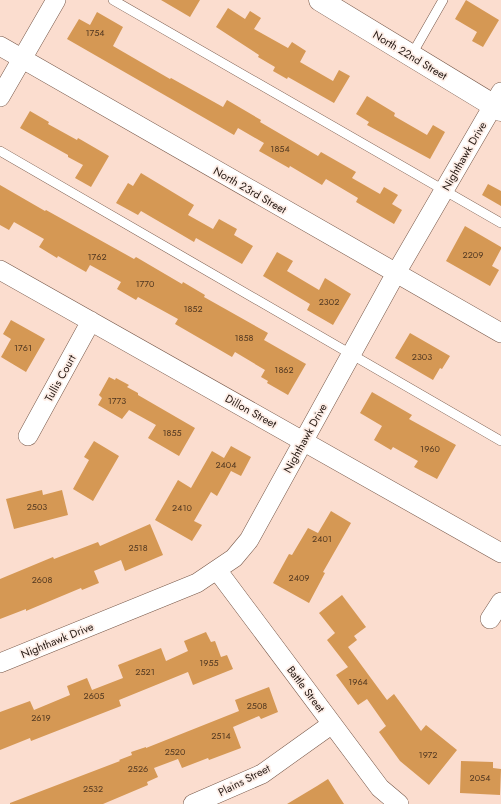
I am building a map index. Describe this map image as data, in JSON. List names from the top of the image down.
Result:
{
  "streets": {
    "street": [
      "North 22nd Street",
      "Nighthawk Drive",
      "North 23rd Street",
      "Tullis Court",
      "Dillon Street",
      "Battle Street",
      "Plains Street"
    ]
  },
  "crossings": [
    ["North 22nd Street", "Nighthawk Drive"],
    ["Nighthawk Drive", "North 23rd Street"],
    ["Nighthawk Drive", "Dillon Street"],
    ["Nighthawk Drive", "Battle Street"],
    ["Tullis Court", "Dillon Street"],
    ["Battle Street", "Plains Street"]
  ],
  "house_numbers": [
    "1754",
    "1854",
    "2209",
    "1762",
    "1770",
    "2302",
    "1852",
    "1858",
    "1761",
    "2303",
    "1862",
    "1773",
    "1855",
    "1960",
    "2404",
    "2503",
    "2410",
    "2401",
    "2518",
    "2409",
    "2608",
    "1955",
    "2521",
    "1964",
    "2605",
    "2508",
    "2619",
    "2514",
    "2520",
    "1972",
    "2526",
    "2054",
    "2532"
  ]
}
